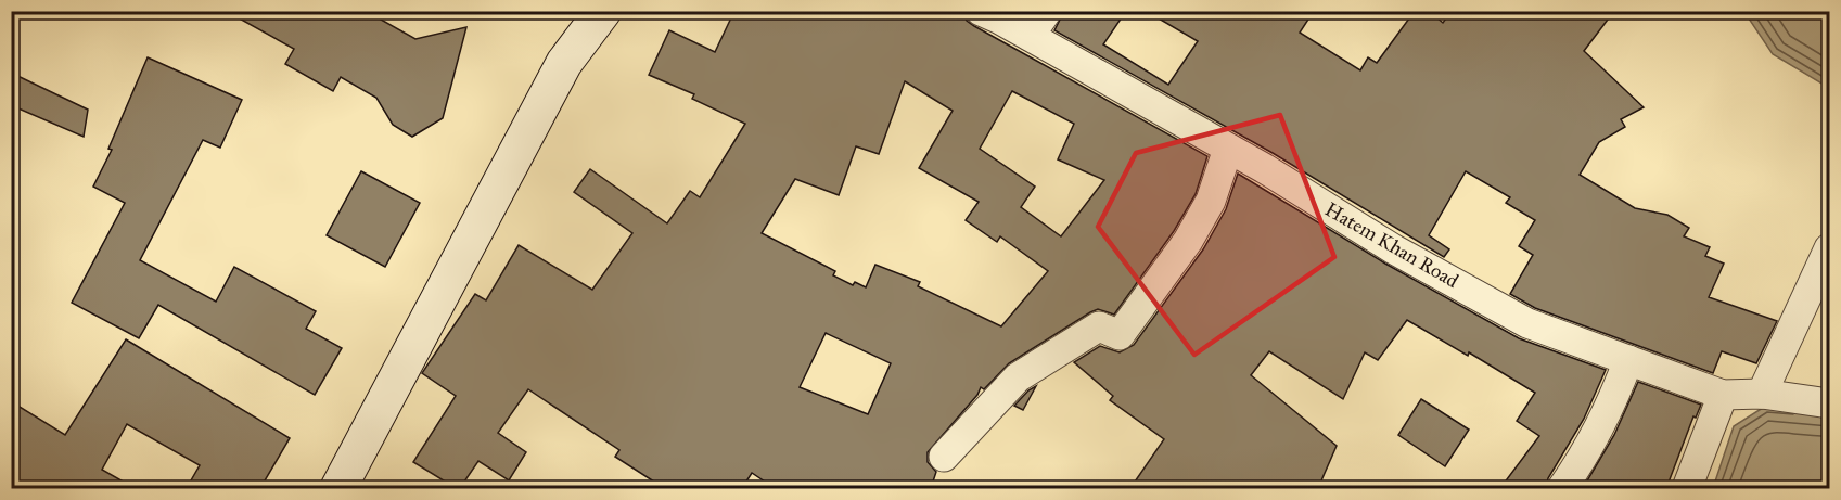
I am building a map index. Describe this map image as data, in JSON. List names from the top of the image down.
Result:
{
  "streets": {
    "street": ["Hatem Khan Road"]
  }
}
